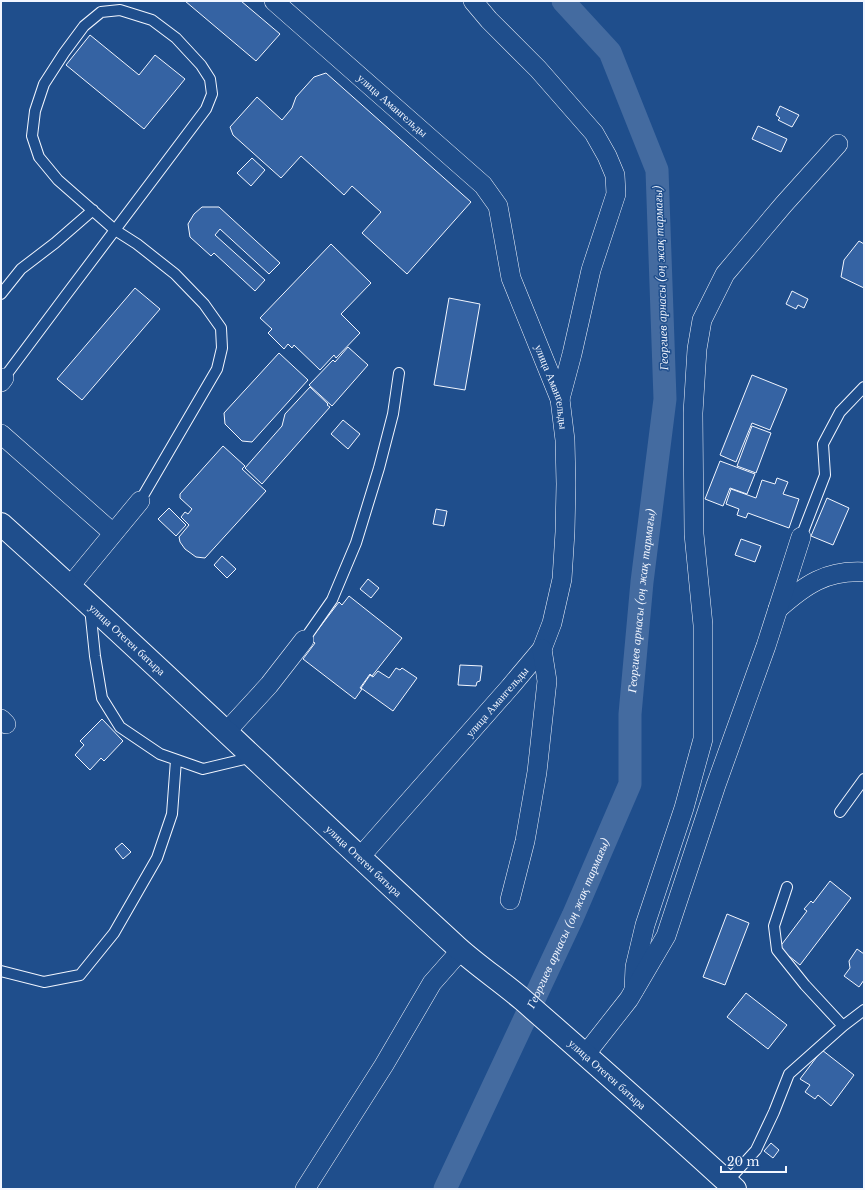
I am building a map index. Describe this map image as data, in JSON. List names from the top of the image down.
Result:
{
  "streets": {
    "main road": ["улица Отеген батыра"],
    "street": ["улица Амангельды"]
  },
  "crossings": [
    ["улица Амангельды", "улица Отеген батыра"]
  ],
  "water": ["Георгиев арнасы (оң жақ тармағы)"],
  "scale_bar": "20 m"
}
